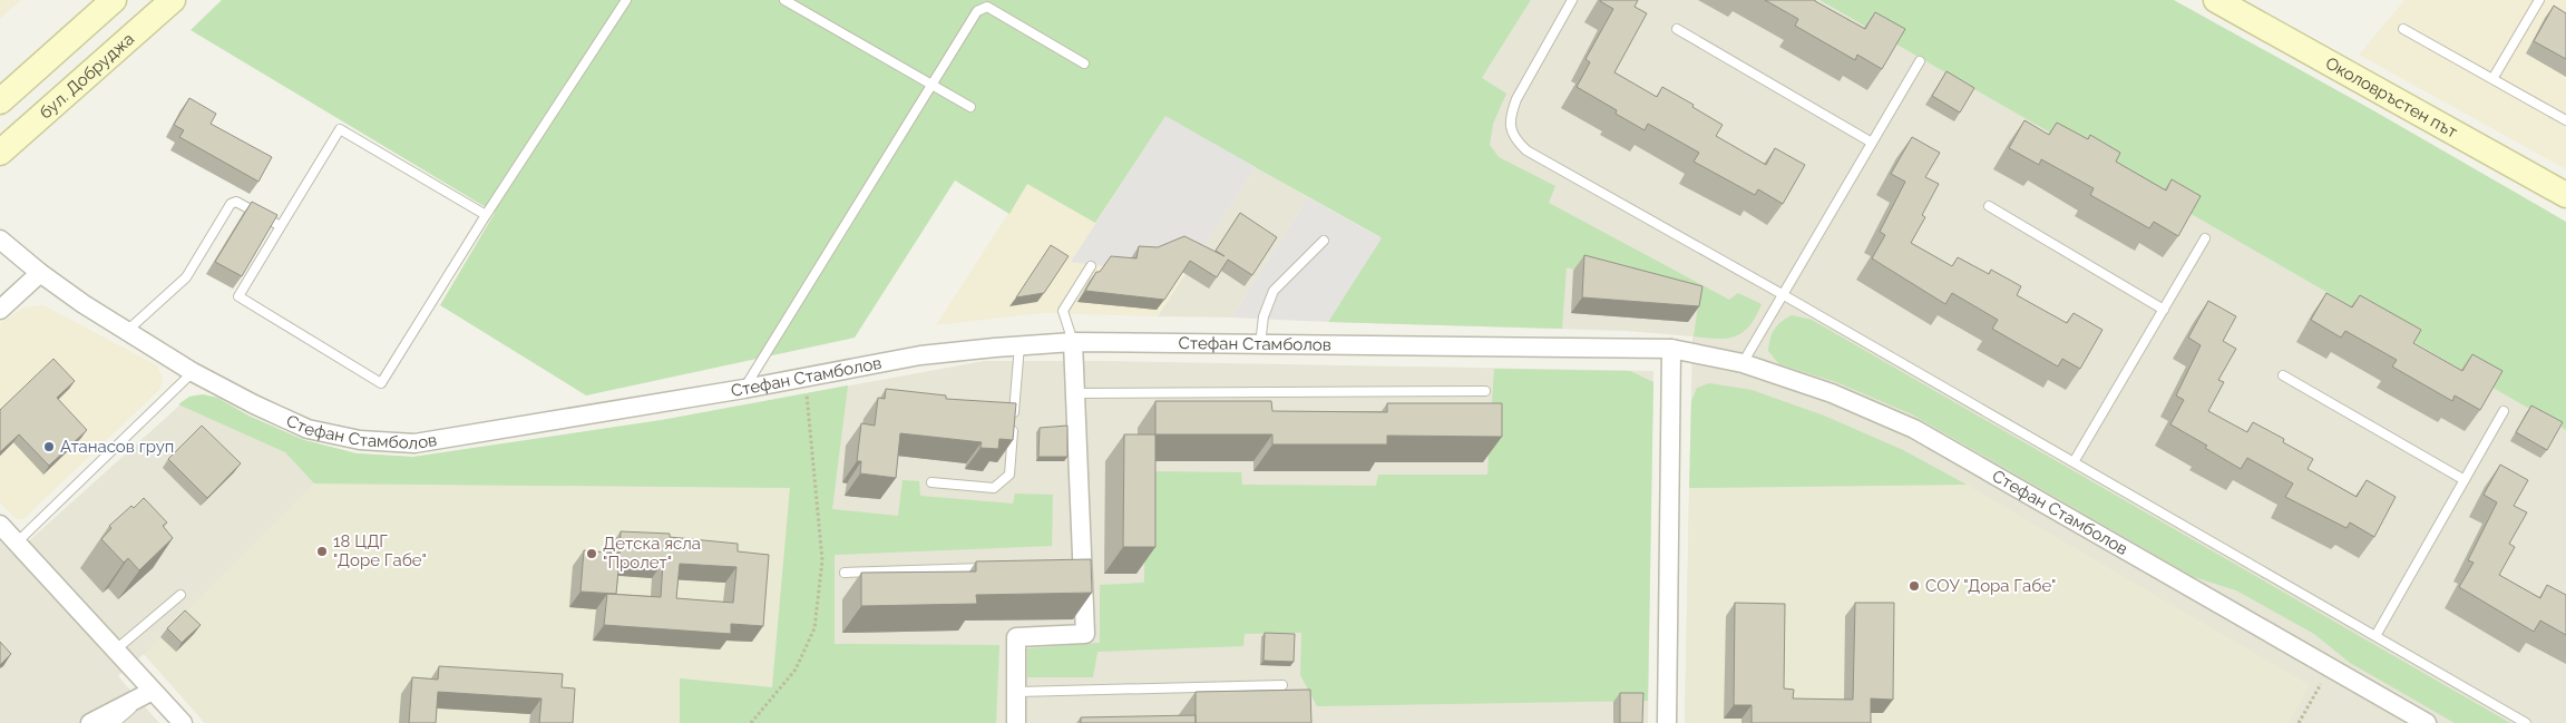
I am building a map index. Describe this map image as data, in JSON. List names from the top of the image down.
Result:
{
  "streets": {
    "main road": ["бул. Добруджа", "Околовръстен път"],
    "street": ["Стефан Стамболов"]
  },
  "places": [
    "Атанасов груп",
    "18 ЦДГ \"Доре Габе\"",
    "Детска ясла \"Пролет\"",
    "СОУ \"Дора Габе\""
  ]
}
